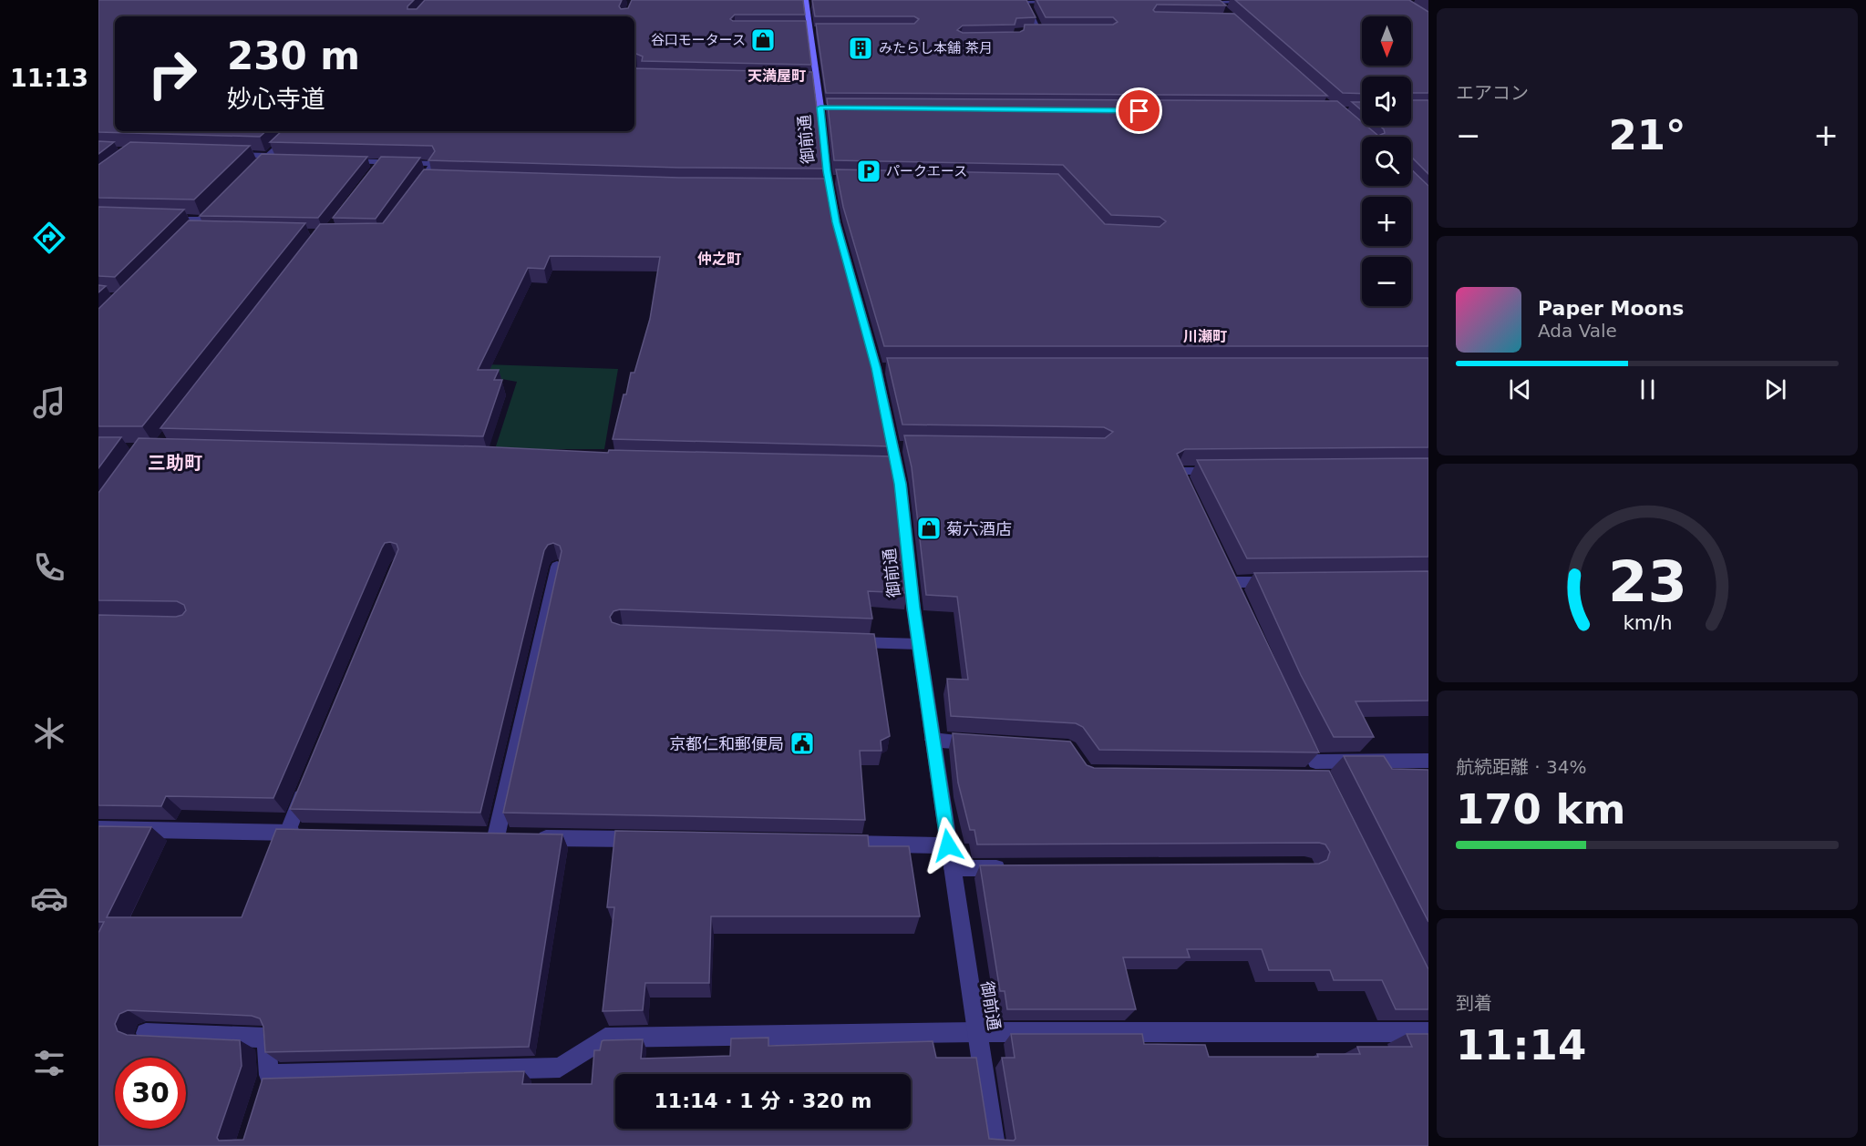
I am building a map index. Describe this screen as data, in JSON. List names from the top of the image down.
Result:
{
  "streets": {
    "street": ["御前通"]
  },
  "districts": [
    "天満屋町",
    "仲之町",
    "川瀬町",
    "三助町"
  ],
  "places": {
    "shop": ["谷口モータース", "菊六酒店"],
    "building": ["みたらし本舗 茶月"],
    "parking": ["パークエース"],
    "public building": ["京都仁和郵便局"]
  },
  "north": "bottom",
  "page": {
    "tabs": "11:13",
    "tile": [
      "エアコン",
      ["航続距離 · 34%", "170 km"],
      ["到着", "11:14"]
    ],
    "map_buttons": ["+", "−"],
    "turn": ["230 m", "妙心寺道"],
    "heat": ["−", "21°", "+"],
    "song": ["Paper Moons", "Ada Vale"],
    "limit": "30",
    "trip": "11:14 · 1 分 · 320 m",
    "gauge": ["23", "km/h"]
  }
}
